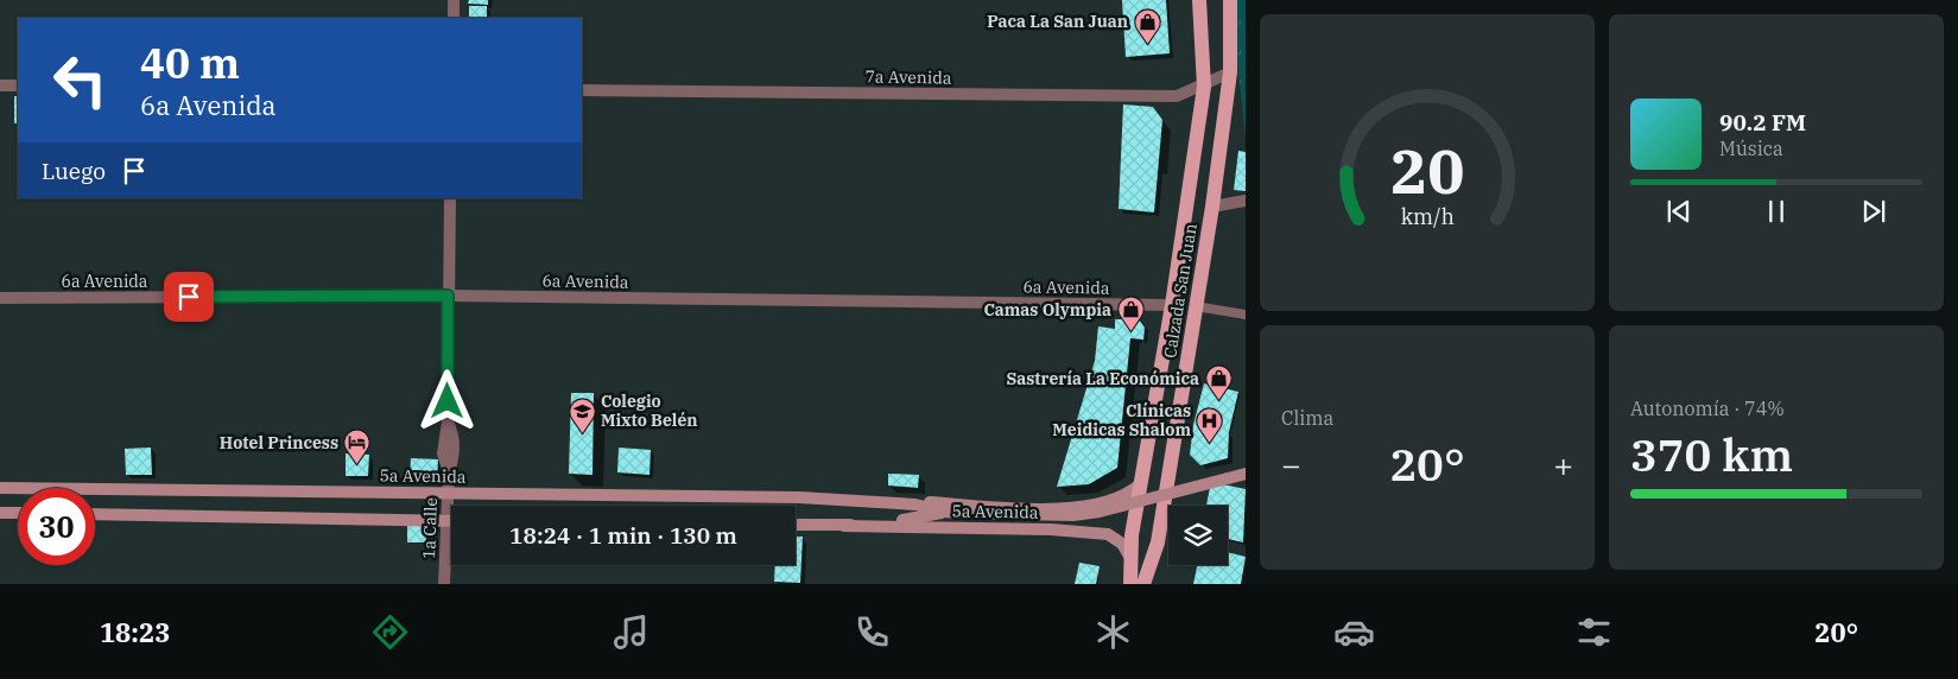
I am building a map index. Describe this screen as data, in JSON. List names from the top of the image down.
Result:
{
  "streets": {
    "main road": ["Calzada San Juan", "5a Avenida"],
    "street": ["7a Avenida", "6a Avenida", "1a Calle"]
  },
  "crossings": [
    ["7a Avenida", "Calzada San Juan"],
    ["6a Avenida", "Calzada San Juan"],
    ["6a Avenida", "1a Calle"],
    ["Calzada San Juan", "5a Avenida"],
    ["5a Avenida", "1a Calle"]
  ],
  "places": {
    "shop": ["Paca La San Juan", "Camas Olympia", "Sastrería La Económica"],
    "school or university": ["Colegio Mixto Belén"],
    "hospital": ["Clínicas Meidicas Shalom"],
    "hotel": ["Hotel Princess"]
  },
  "page": {
    "turn": ["40 m", "6a Avenida"],
    "song": ["90.2 FM", "Música"],
    "then": "Luego",
    "tile": [
      "Clima",
      ["Autonomía · 74%", "370 km"]
    ],
    "heat": ["−", "20°", "+"],
    "limit": "30",
    "trip": "18:24 · 1 min · 130 m",
    "tabs": ["18:23", "20°"],
    "gauge": ["20", "km/h"]
  }
}
